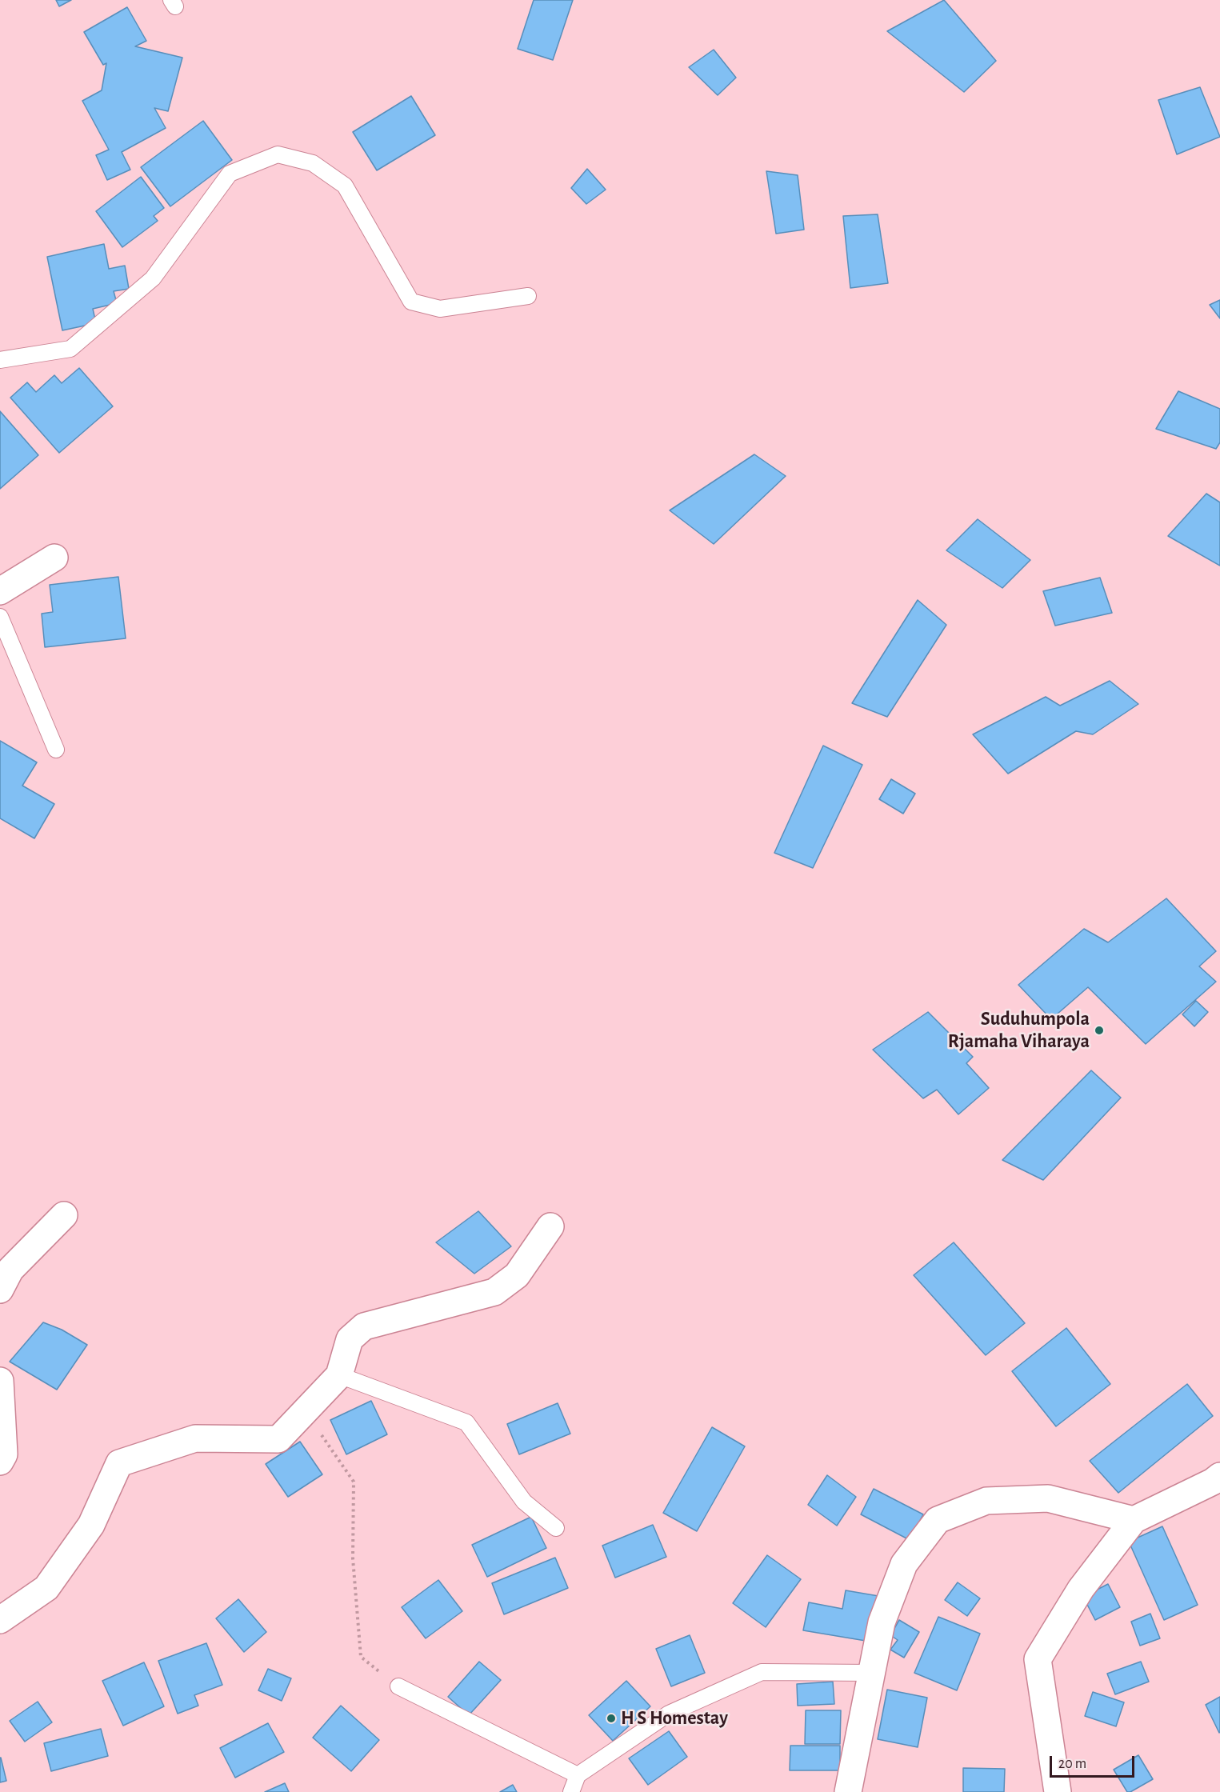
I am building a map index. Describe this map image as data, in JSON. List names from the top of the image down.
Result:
{
  "places": ["Suduhumpola Rjamaha Viharaya", "H S Homestay"],
  "scale_bar": "20 m"
}
